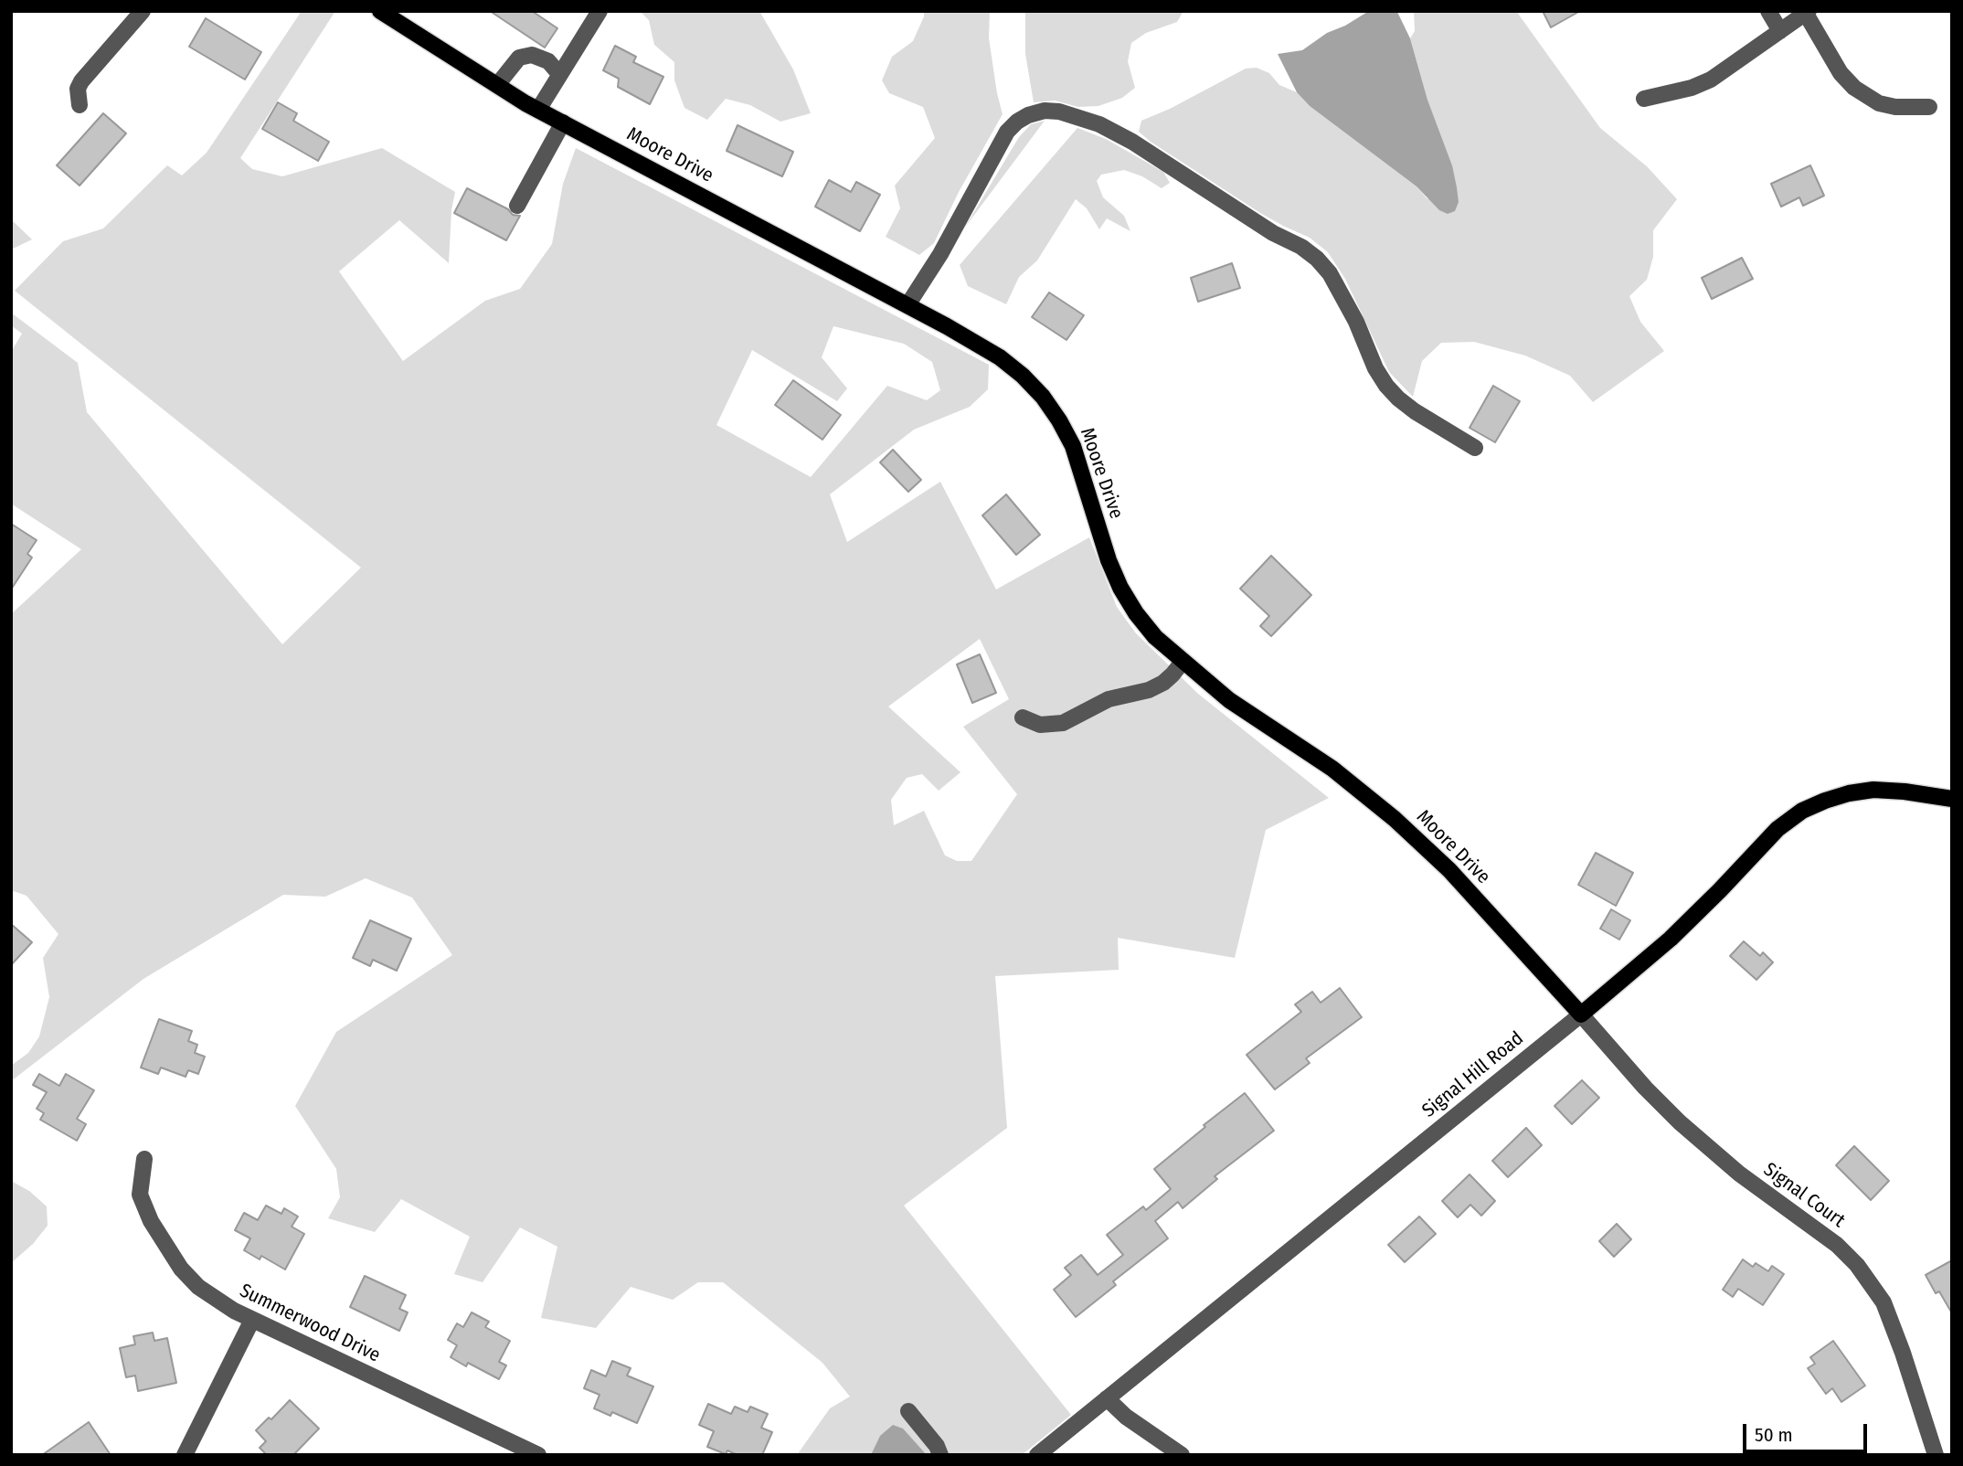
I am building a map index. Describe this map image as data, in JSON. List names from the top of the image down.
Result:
{
  "streets": {
    "main road": ["Moore Drive", "Signal Hill Road"],
    "street": ["Signal Court", "Summerwood Drive"]
  },
  "crossings": [
    ["Moore Drive", "Signal Hill Road"],
    ["Moore Drive", "Signal Court"],
    ["Signal Hill Road", "Signal Court"]
  ],
  "scale_bar": "50 m"
}
